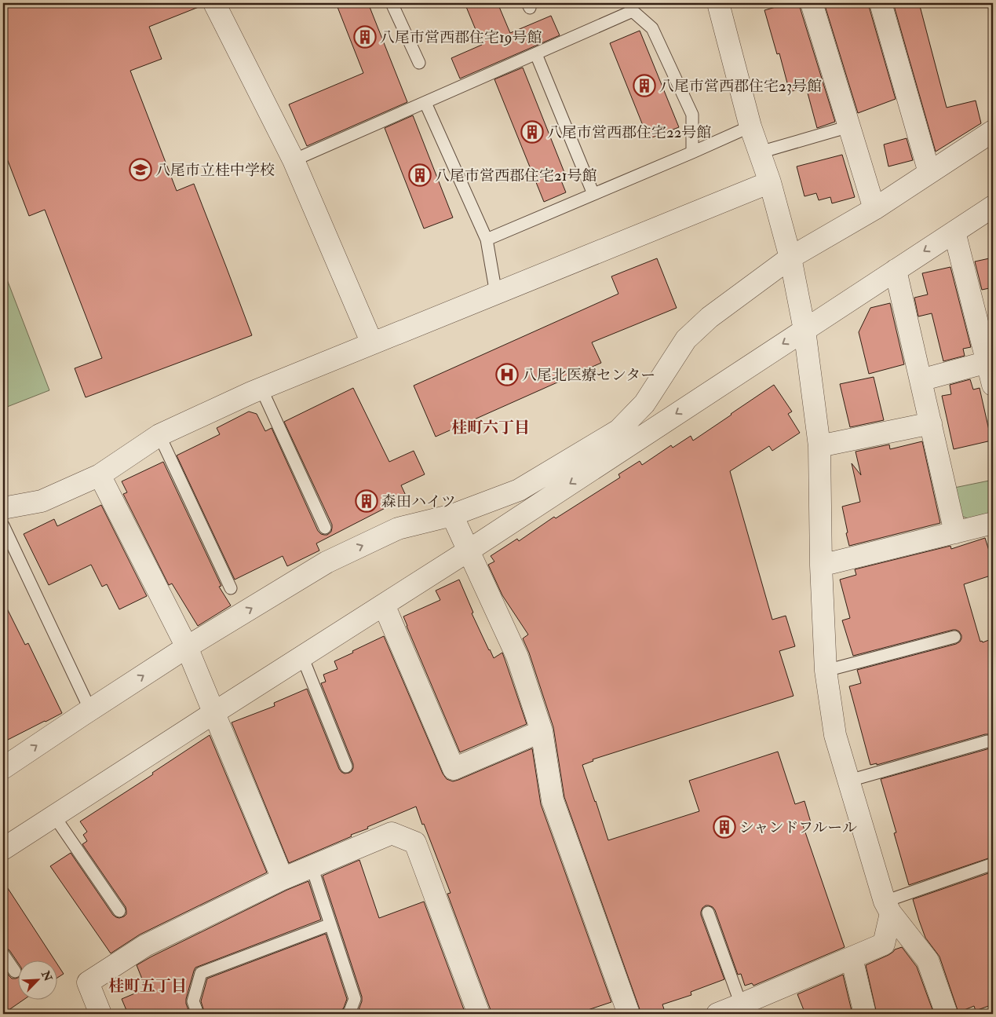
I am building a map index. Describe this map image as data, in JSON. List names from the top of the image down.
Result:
{
  "districts": ["桂町六丁目", "桂町五丁目"],
  "places": {
    "building": [
      "八尾市営西郡住宅19号館",
      "八尾市営西郡住宅23号館",
      "八尾市営西郡住宅22号館",
      "八尾市営西郡住宅21号館",
      "森田ハイツ",
      "シャンドフルール"
    ],
    "school or university": ["八尾市立桂中学校"],
    "hospital": ["八尾北医療センター"]
  },
  "north": "top right"
}
